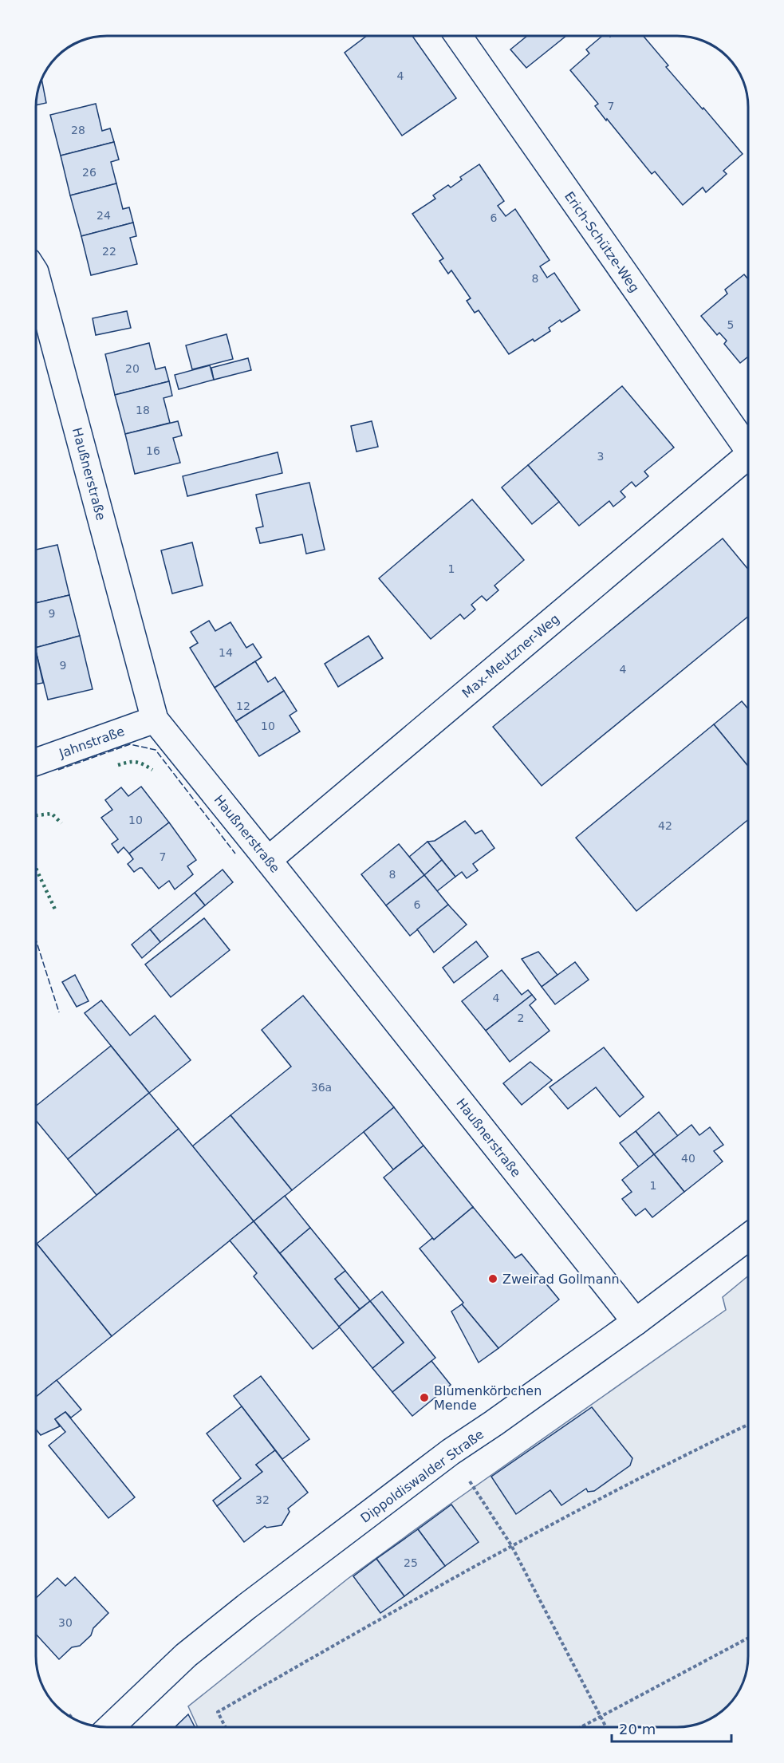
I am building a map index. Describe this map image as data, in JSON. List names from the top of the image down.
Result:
{
  "streets": {
    "street": [
      "Erich-Schütze-Weg",
      "Haußnerstraße",
      "Max-Meutzner-Weg",
      "Jahnstraße",
      "Dippoldiswalder Straße"
    ]
  },
  "crossings": [
    ["Haußnerstraße", "Max-Meutzner-Weg"],
    ["Haußnerstraße", "Jahnstraße"],
    ["Haußnerstraße", "Dippoldiswalder Straße"]
  ],
  "places": ["Zweirad Gollmann", "Blumenkörbchen Mende"],
  "house_numbers": [
    "4",
    "7",
    "28",
    "26",
    "24",
    "6",
    "22",
    "8",
    "5",
    "20",
    "18",
    "16",
    "3",
    "1",
    "9",
    "14",
    "9",
    "4",
    "12",
    "10",
    "10",
    "42",
    "7",
    "8",
    "6",
    "4",
    "2",
    "36a",
    "40",
    "1",
    "32",
    "25",
    "30"
  ],
  "scale_bar": "20 m"
}
